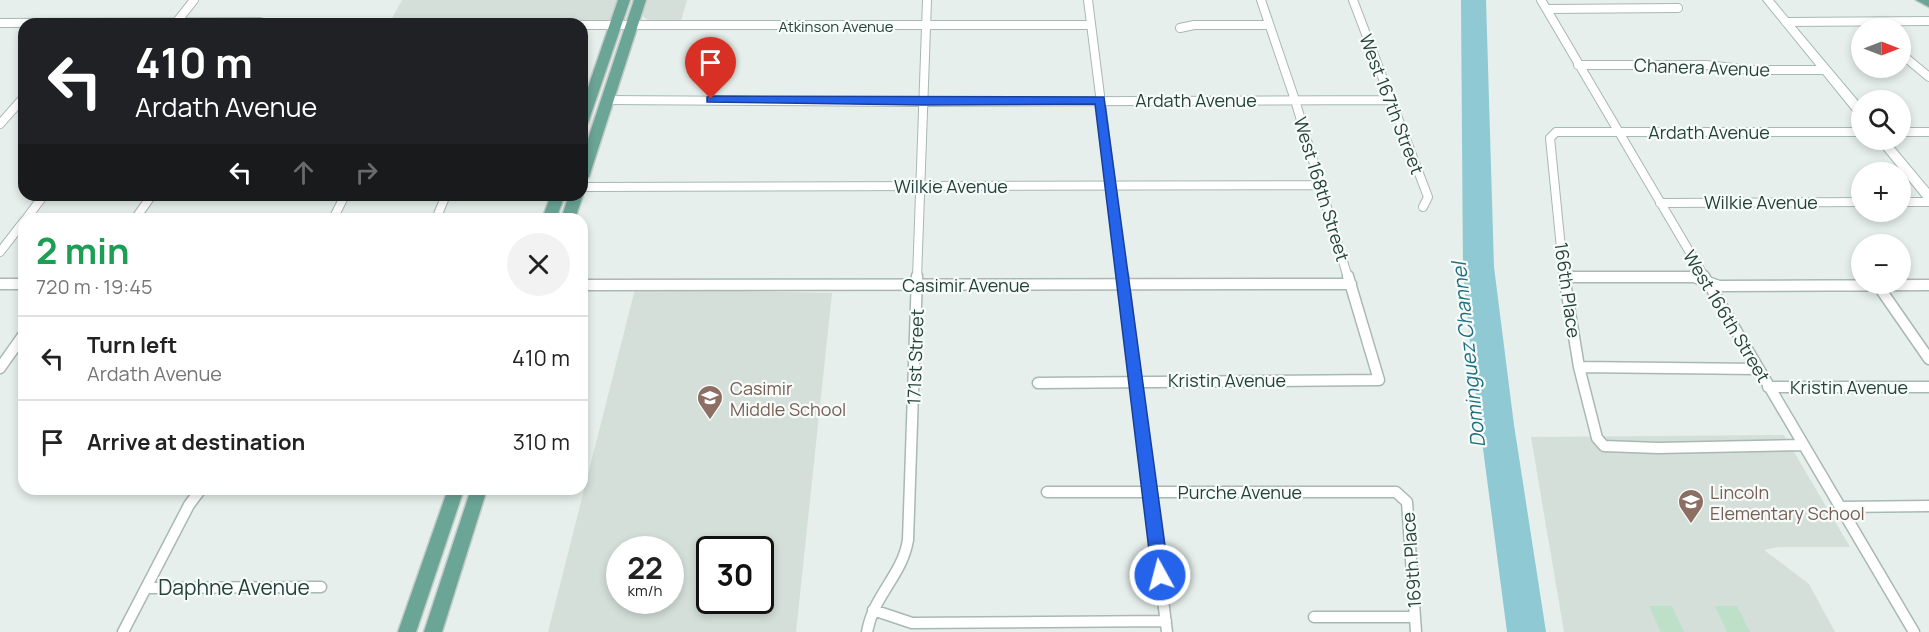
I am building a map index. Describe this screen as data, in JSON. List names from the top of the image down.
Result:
{
  "streets": {
    "street": [
      "Atkinson Avenue",
      "Chanera Avenue",
      "Ardath Avenue",
      "West 167th Street",
      "Wilkie Avenue",
      "West 168th Street",
      "Casimir Avenue",
      "166th Place",
      "West 166th Street",
      "171st Street",
      "Kristin Avenue",
      "Purche Avenue",
      "169th Place",
      "Daphne Avenue"
    ]
  },
  "crossings": [
    ["Atkinson Avenue", "171st Street"],
    ["Chanera Avenue", "West 166th Street"],
    ["Ardath Avenue", "West 167th Street"],
    ["Ardath Avenue", "West 168th Street"],
    ["Ardath Avenue", "166th Place"],
    ["Ardath Avenue", "West 166th Street"],
    ["Ardath Avenue", "171st Street"],
    ["Wilkie Avenue", "West 168th Street"],
    ["Wilkie Avenue", "West 166th Street"],
    ["Wilkie Avenue", "171st Street"],
    ["West 168th Street", "Casimir Avenue"],
    ["West 168th Street", "Kristin Avenue"],
    ["Casimir Avenue", "171st Street"],
    ["166th Place", "West 166th Street"],
    ["West 166th Street", "Kristin Avenue"],
    ["Purche Avenue", "169th Place"]
  ],
  "water": ["Dominguez Channel"],
  "places": {
    "school or university": ["Casimir Middle School", "Lincoln Elementary School"]
  },
  "north": "right",
  "page": {
    "map_buttons": ["+", "−"],
    "turn": ["410 m", "Ardath Avenue"],
    "heading": ["2 min", "720 m · 19:45"],
    "list": [
      {
        "name": "Turn left",
        "note": "Ardath Avenue",
        "value": "410 m"
      },
      {
        "name": "Arrive at destination",
        "value": "310 m"
      }
    ],
    "speed": "22 km/h",
    "limit": "30"
  }
}
